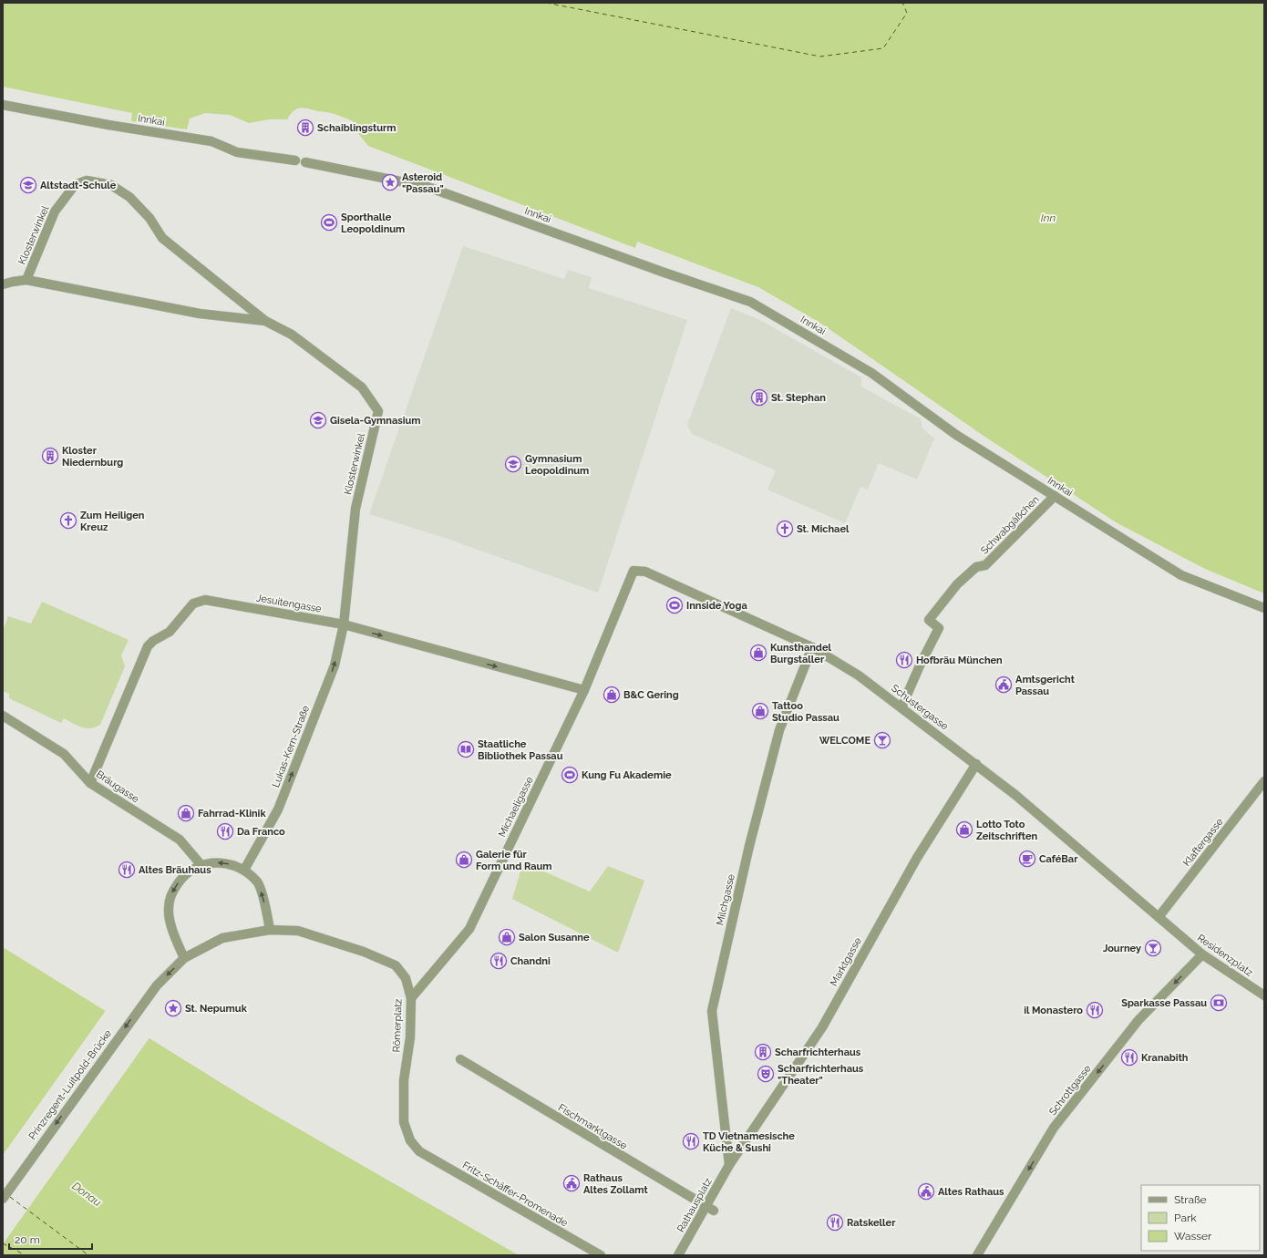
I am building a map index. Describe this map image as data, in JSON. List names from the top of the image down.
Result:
{
  "streets": {
    "street": [
      "Innkai",
      "Klosterwinkel",
      "Schwabgäßchen",
      "Jesuitengasse",
      "Schustergasse",
      "Lukas-Kern-Straße",
      "Bräugasse",
      "Michaeligasse",
      "Klaftergasse",
      "Milchgasse",
      "Residenzplatz",
      "Marktgasse",
      "Römerplatz",
      "Prinzregent-Luitpold-Brücke",
      "Schrottgasse",
      "Fischmarktgasse",
      "Fritz-Schäffer-Promenade",
      "Rathausplatz"
    ]
  },
  "crossings": [
    ["Innkai", "Schwabgäßchen"],
    ["Klosterwinkel", "Jesuitengasse"],
    ["Klosterwinkel", "Lukas-Kern-Straße"],
    ["Schwabgäßchen", "Schustergasse"],
    ["Jesuitengasse", "Lukas-Kern-Straße"],
    ["Jesuitengasse", "Bräugasse"],
    ["Jesuitengasse", "Michaeligasse"],
    ["Schustergasse", "Michaeligasse"],
    ["Schustergasse", "Klaftergasse"],
    ["Schustergasse", "Milchgasse"],
    ["Schustergasse", "Residenzplatz"],
    ["Schustergasse", "Marktgasse"],
    ["Michaeligasse", "Römerplatz"],
    ["Klaftergasse", "Residenzplatz"],
    ["Milchgasse", "Marktgasse"],
    ["Milchgasse", "Rathausplatz"],
    ["Residenzplatz", "Schrottgasse"],
    ["Marktgasse", "Rathausplatz"],
    ["Römerplatz", "Prinzregent-Luitpold-Brücke"],
    ["Römerplatz", "Fritz-Schäffer-Promenade"],
    ["Fischmarktgasse", "Rathausplatz"]
  ],
  "one_way": [
    "Jesuitengasse",
    "Lukas-Kern-Straße",
    "Prinzregent-Luitpold-Brücke",
    "Schrottgasse"
  ],
  "water": ["Inn", "Donau"],
  "places": {
    "building": [
      "Schaiblingsturm",
      "St. Stephan",
      "Kloster Niedernburg",
      "Scharfrichterhaus"
    ],
    "place": ["Asteroid \"Passau\"", "St. Nepumuk"],
    "school or university": ["Altstadt-Schule", "Gisela-Gymnasium", "Gymnasium Leopoldinum"],
    "sports": ["Sporthalle Leopoldinum", "Innside Yoga", "Kung Fu Akademie"],
    "church": ["Zum Heiligen Kreuz", "St. Michael"],
    "shop": [
      "Kunsthandel Burgstaller",
      "B&C Gering",
      "Tattoo Studio Passau",
      "Fahrrad-Klinik",
      "Lotto Toto Zeitschriften",
      "Galerie für Form und Raum",
      "Salon Susanne"
    ],
    "restaurant": [
      "Hofbräu München",
      "Da Franco",
      "Altes Bräuhaus",
      "Chandni",
      "il Monastero",
      "Kranabith",
      "TD Vietnamesische Küche & Sushi",
      "Ratskeller"
    ],
    "public building": ["Amtsgericht Passau", "Rathaus Altes Zollamt", "Altes Rathaus"],
    "bar": ["WELCOME", "Journey"],
    "library": ["Staatliche Bibliothek Passau"],
    "cafe": ["CaféBar"],
    "bank": ["Sparkasse Passau"],
    "theatre": ["Scharfrichterhaus \"Theater\""]
  },
  "legend": ["Straße", "Park", "Wasser"],
  "scale_bar": "20 m"
}
